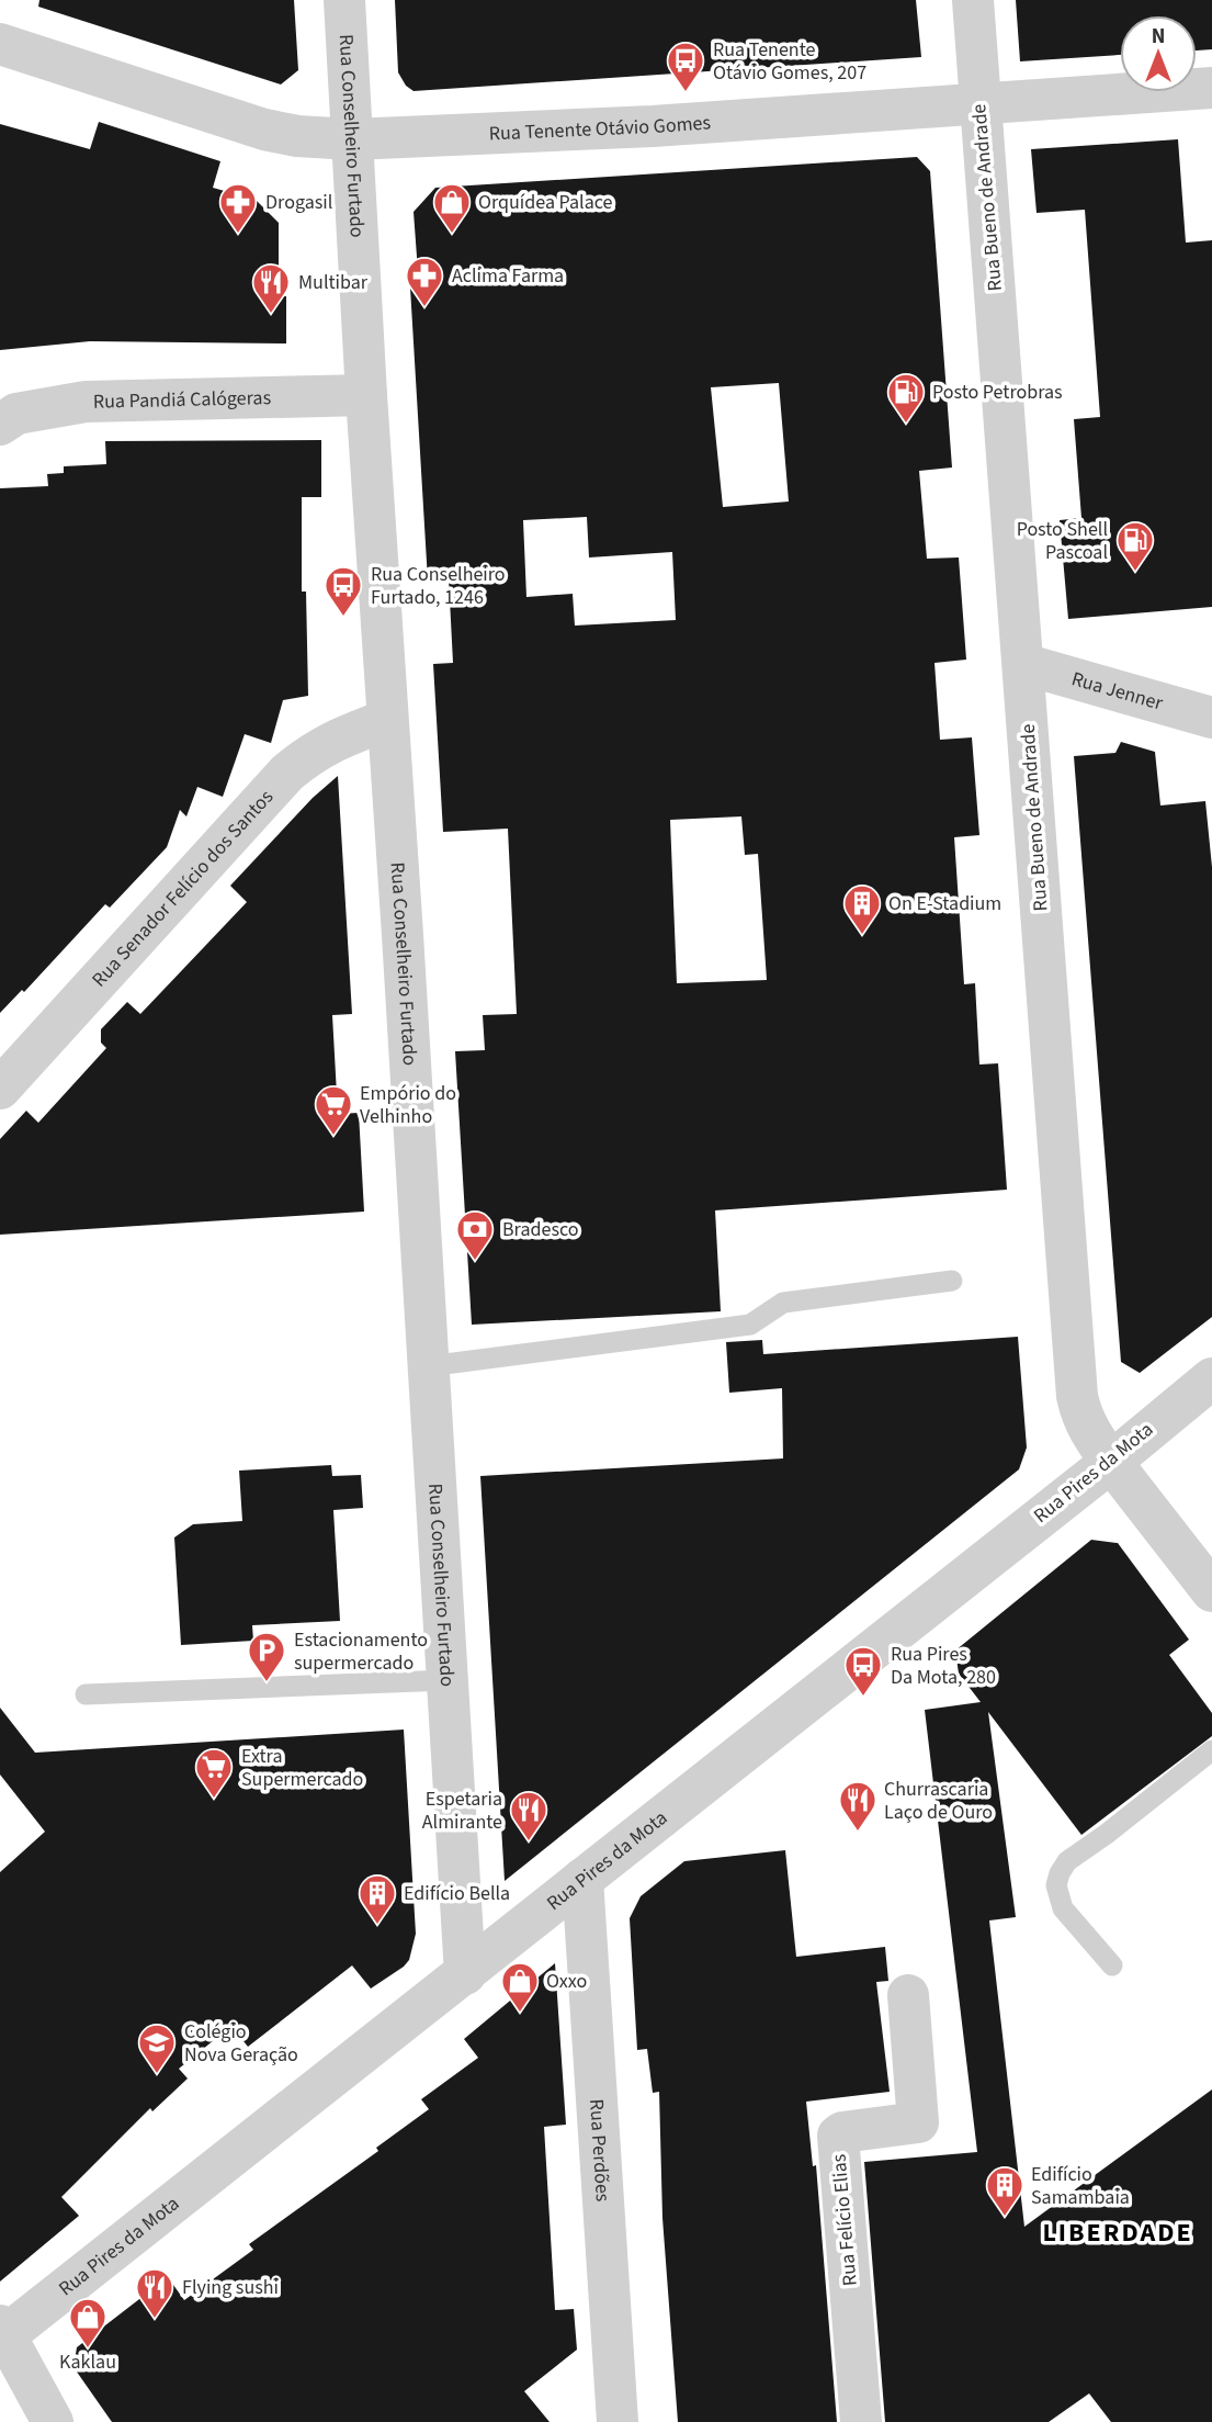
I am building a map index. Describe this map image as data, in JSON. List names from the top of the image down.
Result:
{
  "streets": {
    "street": [
      "Rua Tenente Otávio Gomes",
      "Rua Conselheiro Furtado",
      "Rua Bueno de Andrade",
      "Rua Pandiá Calógeras",
      "Rua Jenner",
      "Rua Senador Felício dos Santos",
      "Rua Pires da Mota",
      "Rua Perdões",
      "Rua Felício Elias"
    ]
  },
  "crossings": [
    ["Rua Tenente Otávio Gomes", "Rua Conselheiro Furtado"],
    ["Rua Tenente Otávio Gomes", "Rua Bueno de Andrade"],
    ["Rua Conselheiro Furtado", "Rua Pandiá Calógeras"],
    ["Rua Conselheiro Furtado", "Rua Senador Felício dos Santos"],
    ["Rua Conselheiro Furtado", "Rua Pires da Mota"],
    ["Rua Bueno de Andrade", "Rua Jenner"],
    ["Rua Bueno de Andrade", "Rua Pires da Mota"],
    ["Rua Pires da Mota", "Rua Perdões"]
  ],
  "districts": ["LIBERDADE"],
  "places": {
    "bus stop": ["Rua Tenente Otávio Gomes, 207", "Rua Conselheiro Furtado, 1246", "Rua Pires Da Mota, 280"],
    "pharmacy": ["Drogasil", "Aclima Farma"],
    "shop": ["Orquídea Palace", "Oxxo", "Kaklau"],
    "restaurant": [
      "Multibar",
      "Churrascaria Laço de Ouro",
      "Espetaria Almirante",
      "Flying sushi"
    ],
    "fuel station": ["Posto Petrobras", "Posto Shell Pascoal"],
    "building": ["On E-Stadium", "Edifício Bella", "Edifício Samambaia"],
    "supermarket": ["Empório do Velhinho", "Extra Supermercado"],
    "bank": ["Bradesco"],
    "parking": ["Estacionamento supermercado"],
    "school or university": ["Colégio Nova Geração"]
  },
  "north": "top"
}
